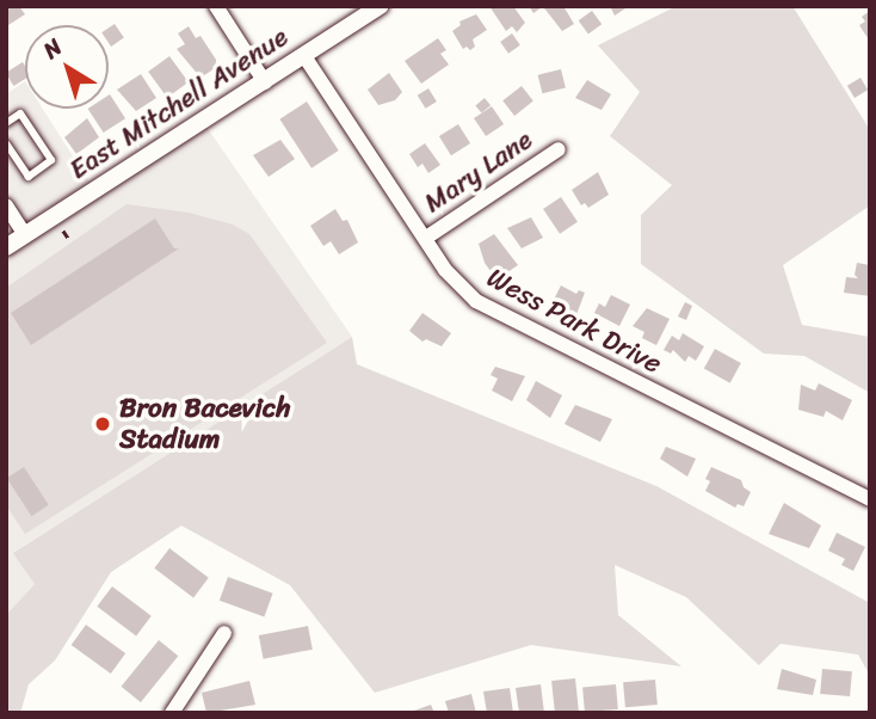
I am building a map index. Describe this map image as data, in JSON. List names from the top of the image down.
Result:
{
  "streets": {
    "street": ["East Mitchell Avenue", "Mary Lane", "Wess Park Drive"]
  },
  "crossings": [
    ["East Mitchell Avenue", "Wess Park Drive"],
    ["Mary Lane", "Wess Park Drive"]
  ],
  "places": ["Bron Bacevich Stadium"],
  "north": "top left"
}
